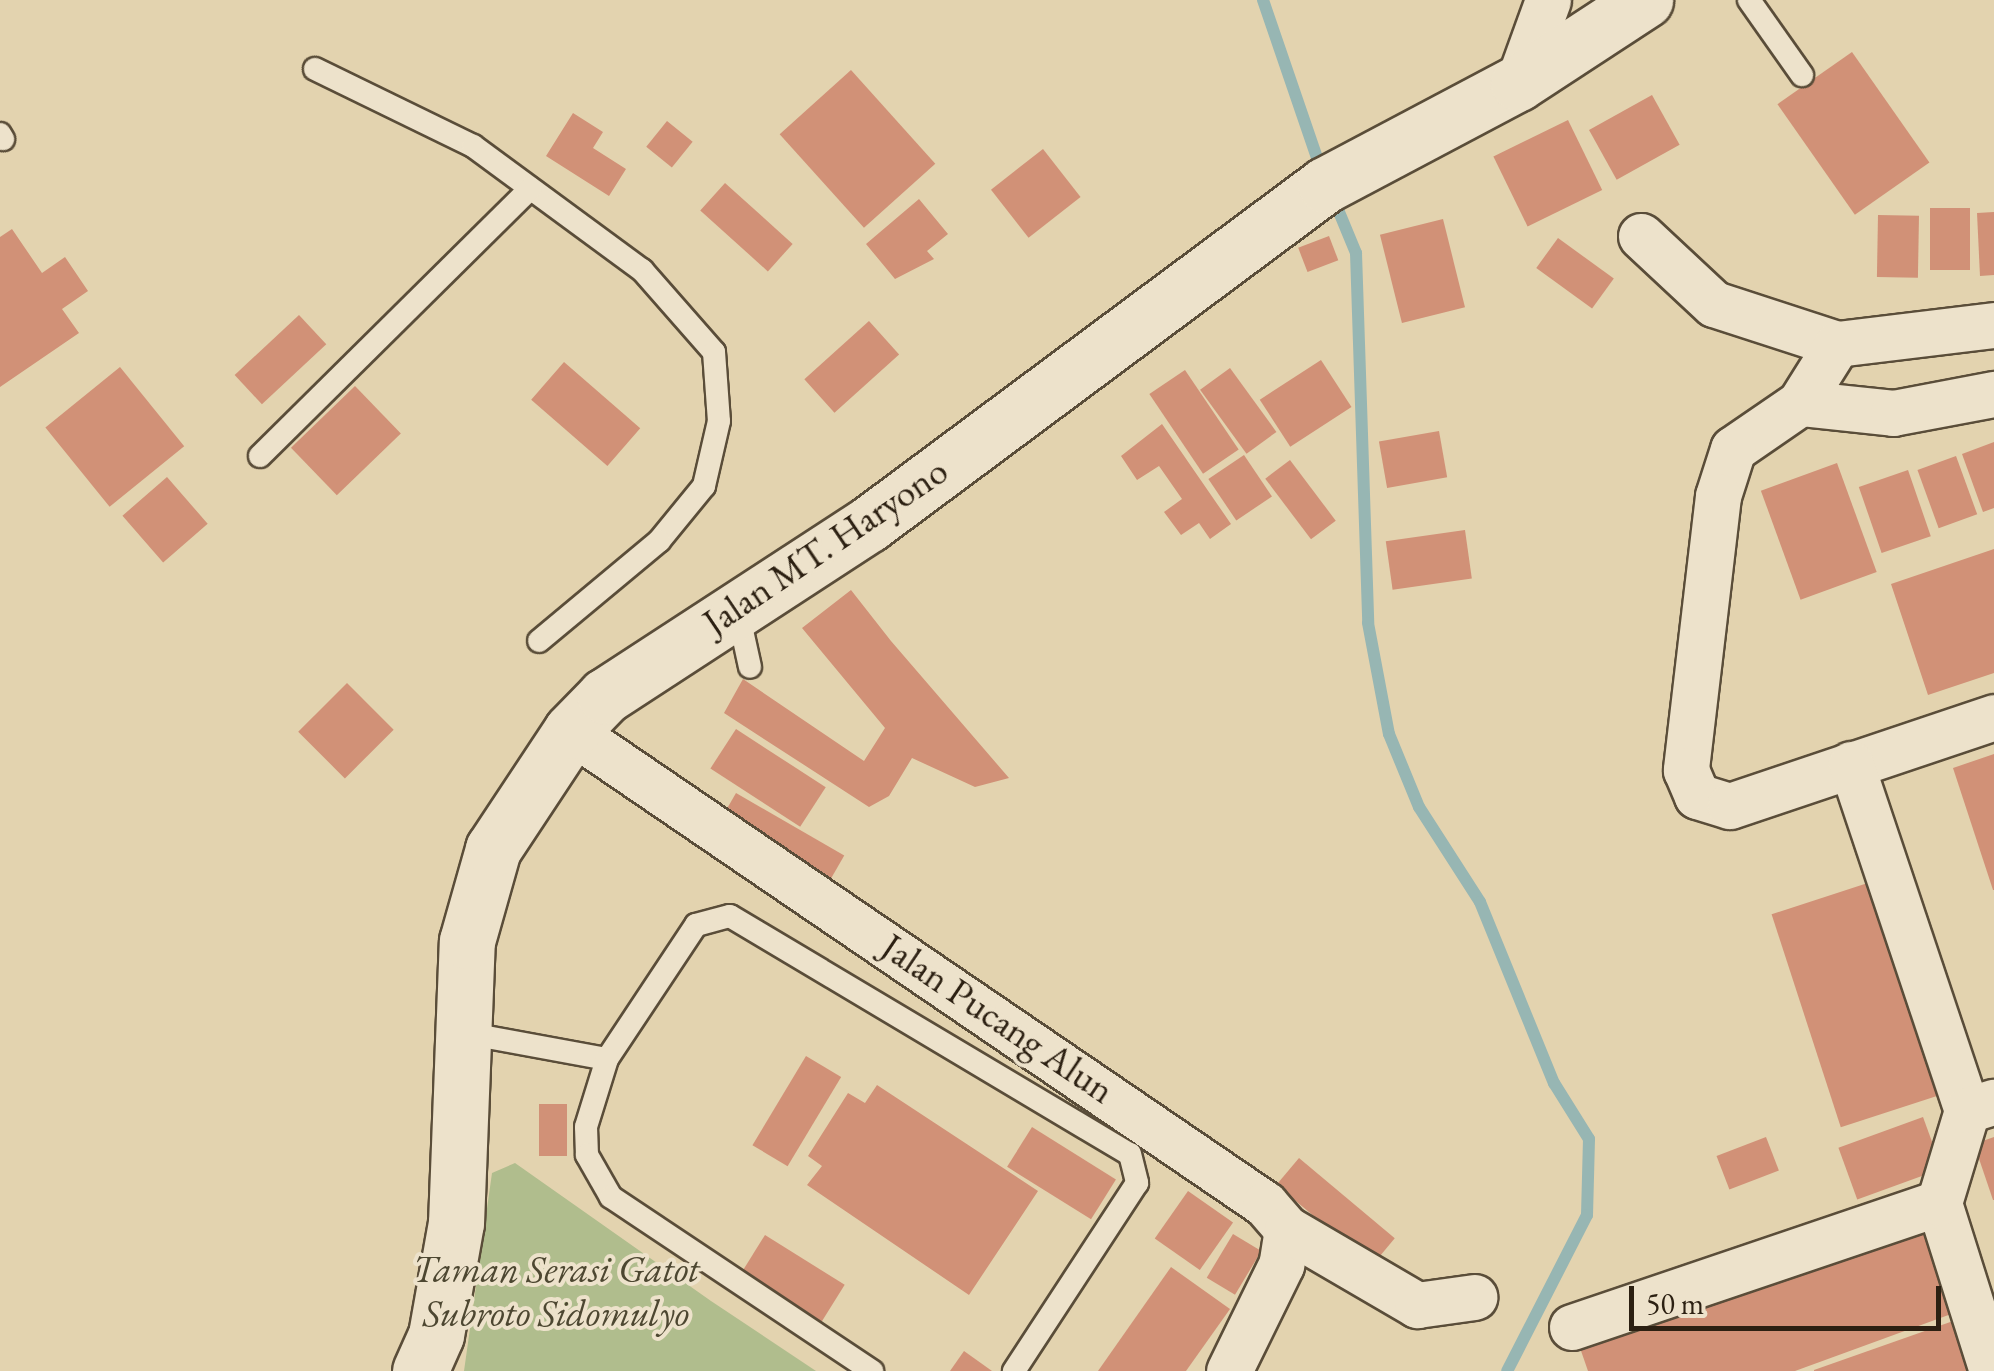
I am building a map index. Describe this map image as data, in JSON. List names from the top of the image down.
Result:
{
  "streets": {
    "street": ["Jalan MT. Haryono", "Jalan Pucang Alun"]
  },
  "crossings": [
    ["Jalan MT. Haryono", "Jalan Pucang Alun"]
  ],
  "parks": ["Taman Serasi Gatot Subroto Sidomulyo"],
  "scale_bar": "50 m"
}
